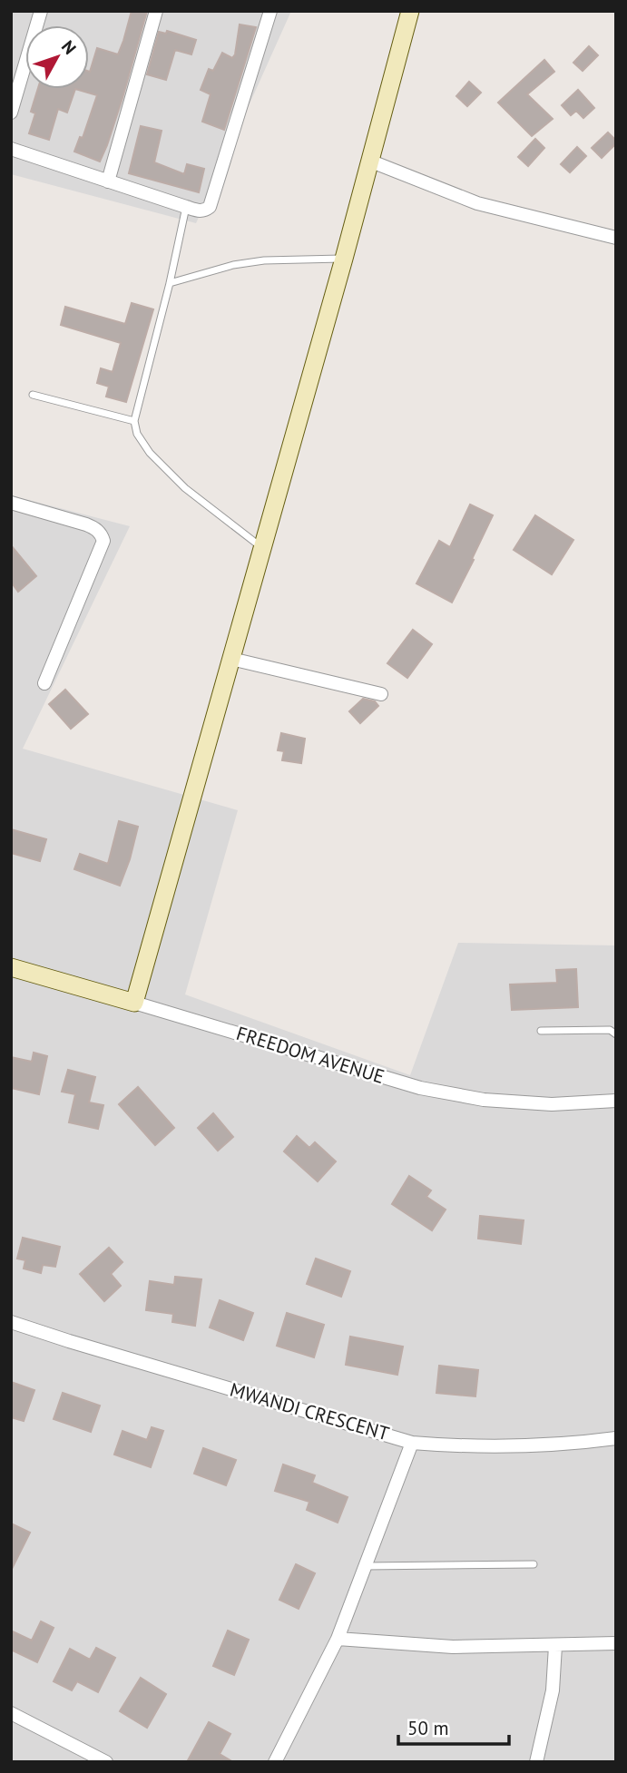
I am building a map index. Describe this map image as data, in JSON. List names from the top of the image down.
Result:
{
  "streets": {
    "main road": ["FREEDOM AVENUE"],
    "street": ["MWANDI CRESCENT"]
  },
  "scale_bar": "50 m",
  "north": "top right"
}
